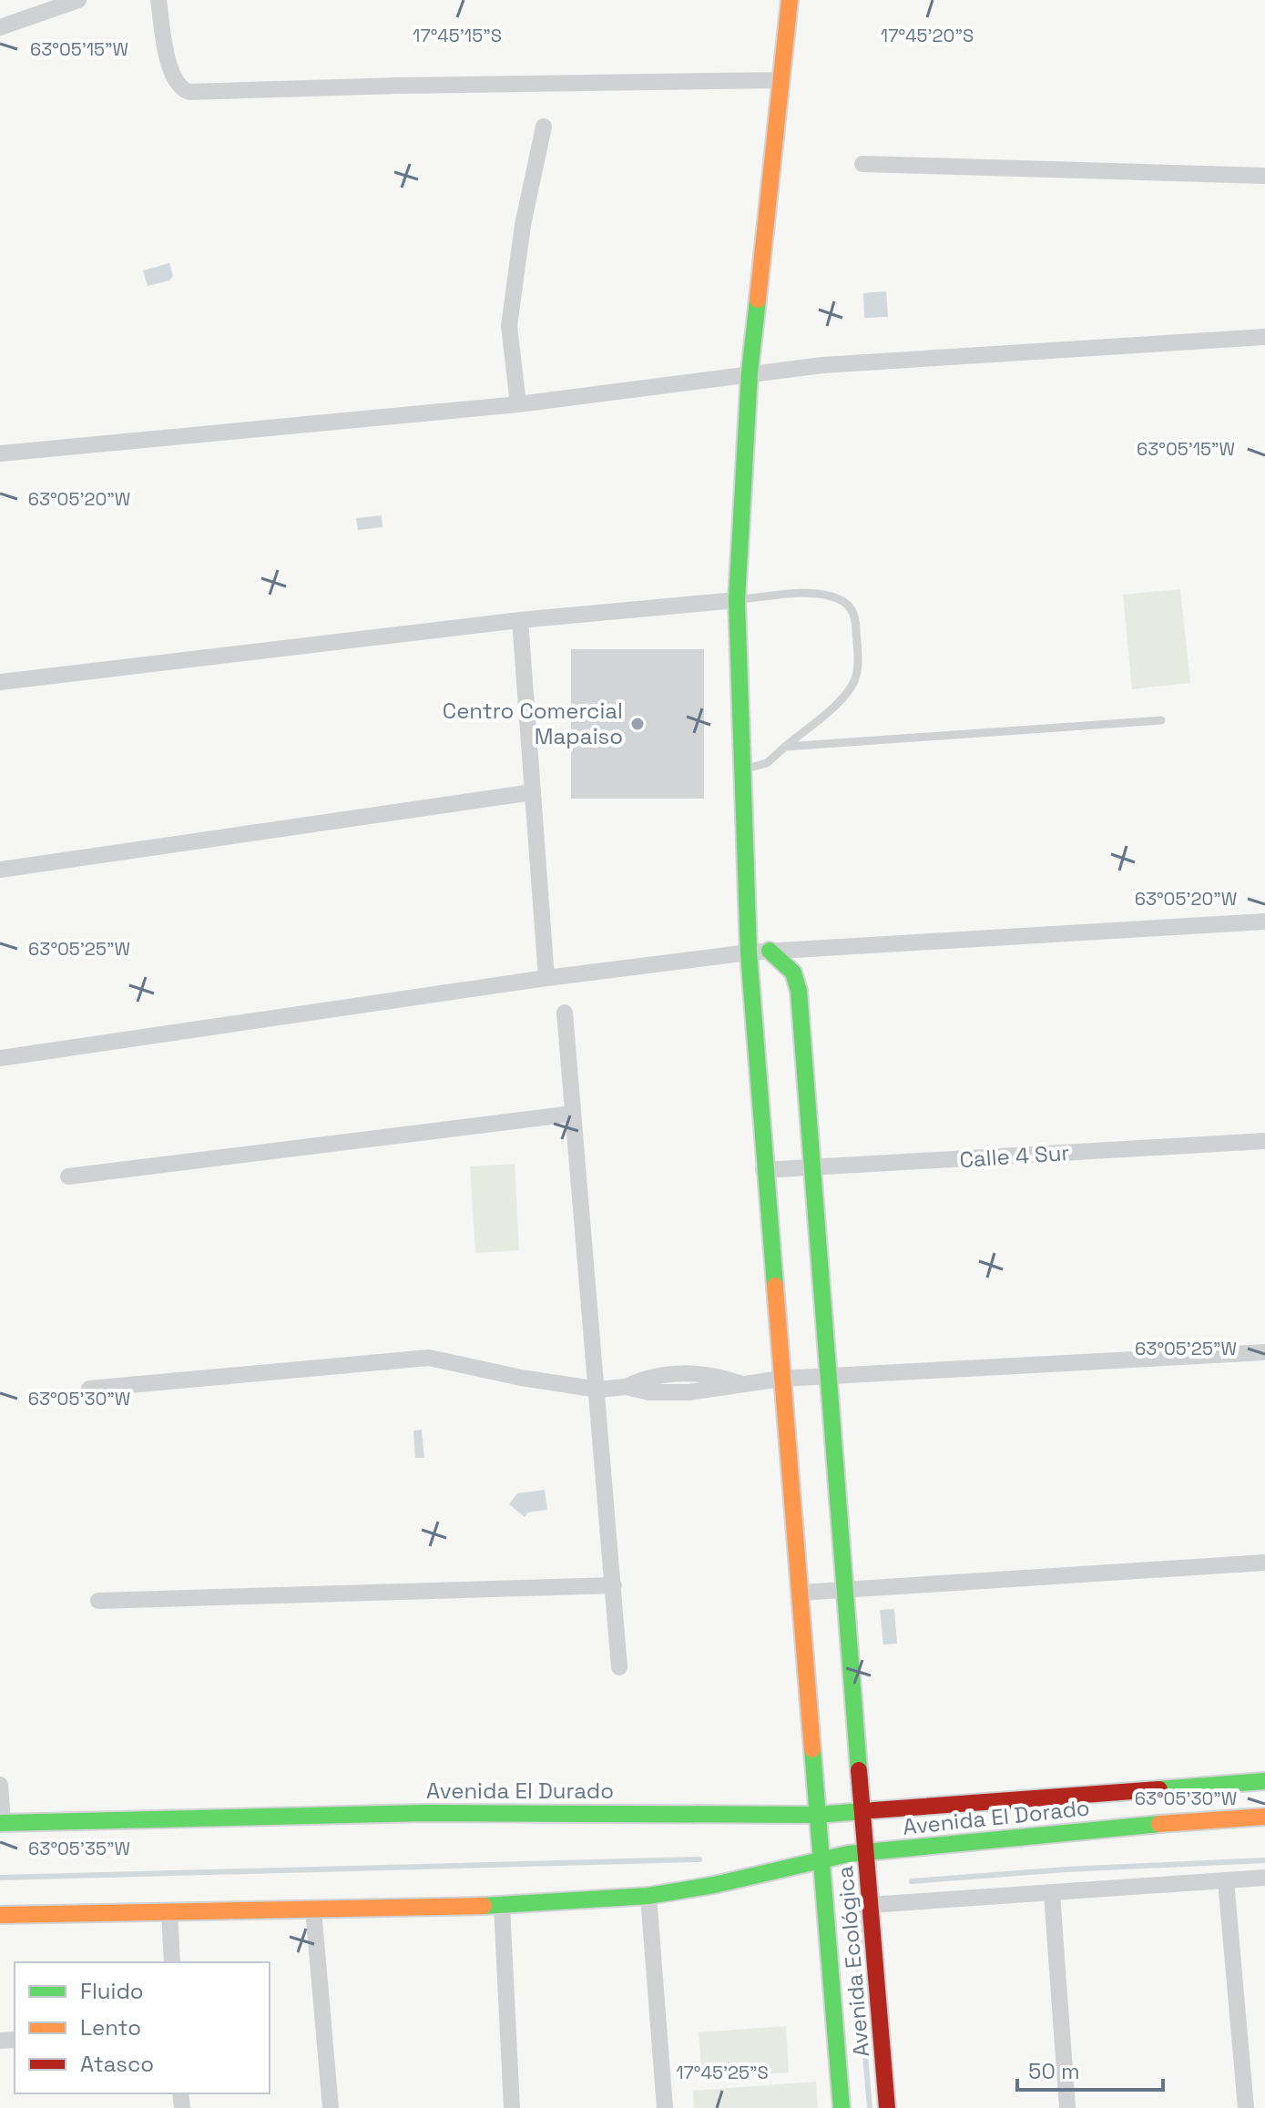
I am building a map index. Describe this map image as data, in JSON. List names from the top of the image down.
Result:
{
  "streets": {
    "street": [
      "Calle 4 Sur",
      "Avenida El Durado",
      "Avenida El Dorado",
      "Avenida Ecológica"
    ]
  },
  "crossings": [
    ["Calle 4 Sur", "Avenida Ecológica"],
    ["Avenida El Durado", "Avenida El Dorado"],
    ["Avenida El Durado", "Avenida Ecológica"],
    ["Avenida El Dorado", "Avenida Ecológica"]
  ],
  "places": ["Centro Comercial Mapaiso"],
  "legend": ["Fluido", "Lento", "Atasco"],
  "scale_bar": "50 m",
  "coordinates": [
    "17°45'15\"S",
    "17°45'20\"S",
    "63°05'15\"W",
    "63°05'20\"W",
    "63°05'25\"W",
    "63°05'30\"W",
    "63°05'35\"W",
    "17°45'25\"S"
  ]
}
